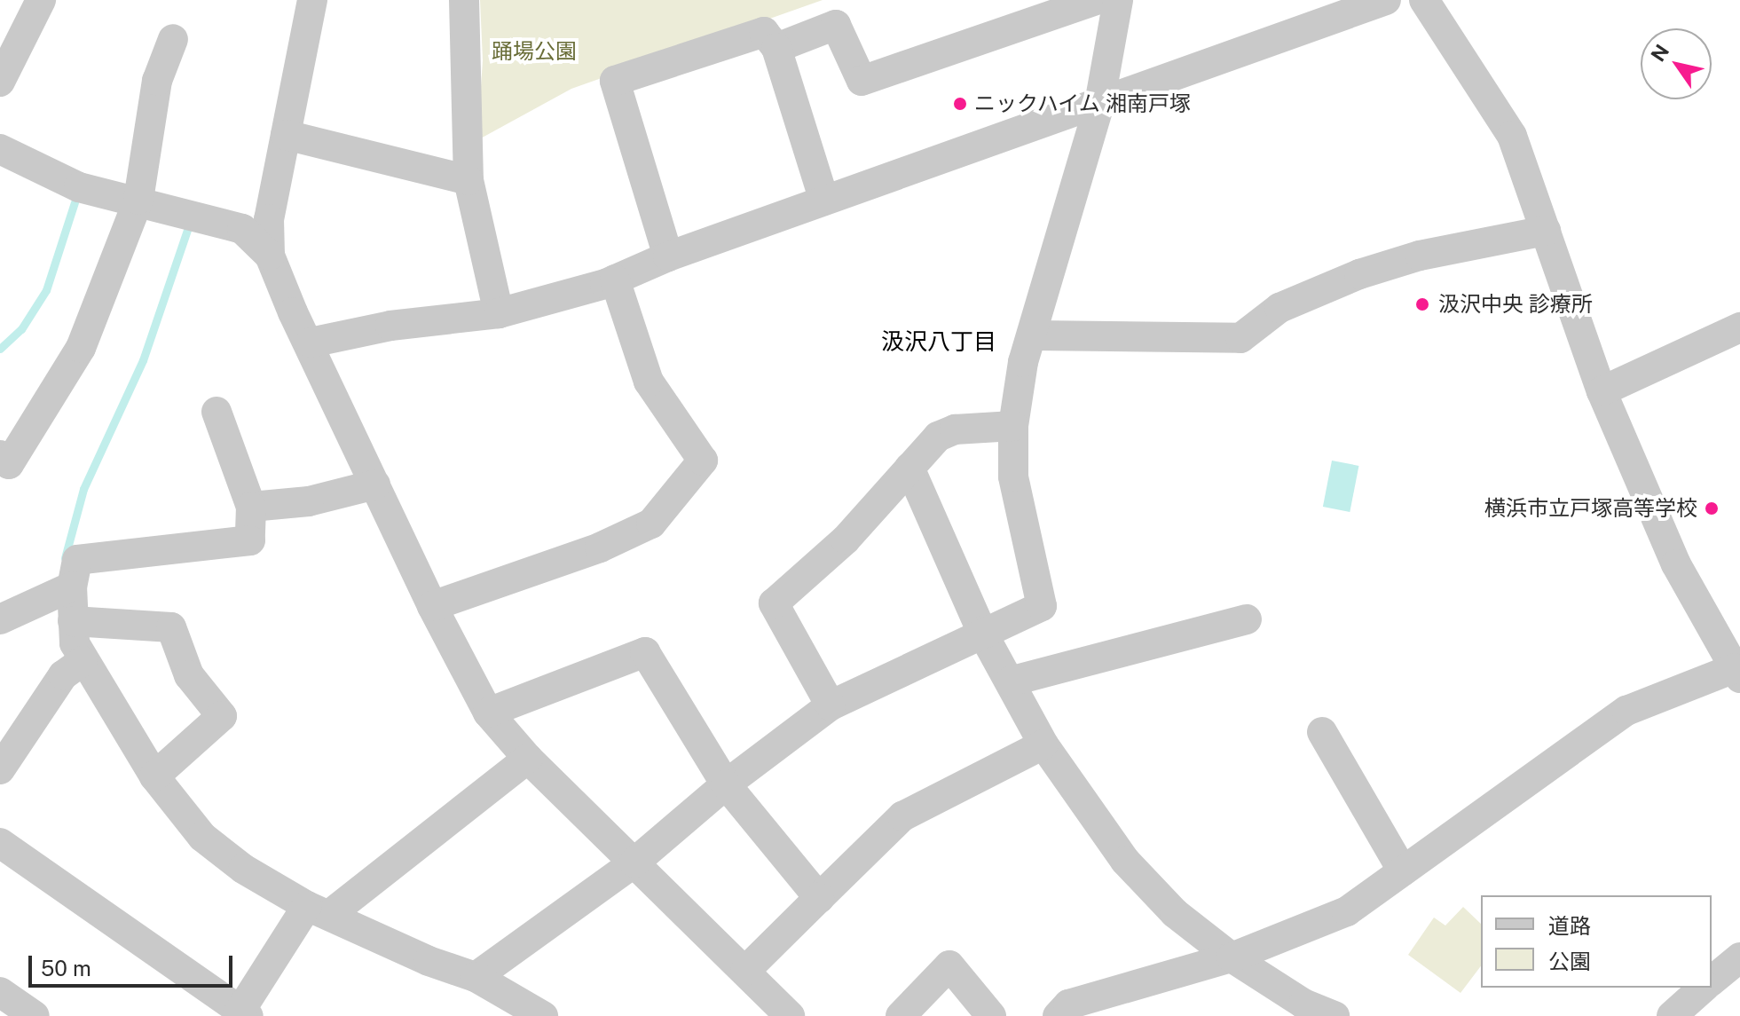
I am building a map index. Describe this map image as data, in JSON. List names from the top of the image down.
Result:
{
  "districts": ["汲沢八丁目"],
  "parks": ["踊場公園"],
  "places": ["ニックハイム 湘南戸塚", "汲沢中央 診療所", "横浜市立戸塚高等学校"],
  "legend": ["道路", "公園"],
  "scale_bar": "50 m",
  "north": "top left"
}
